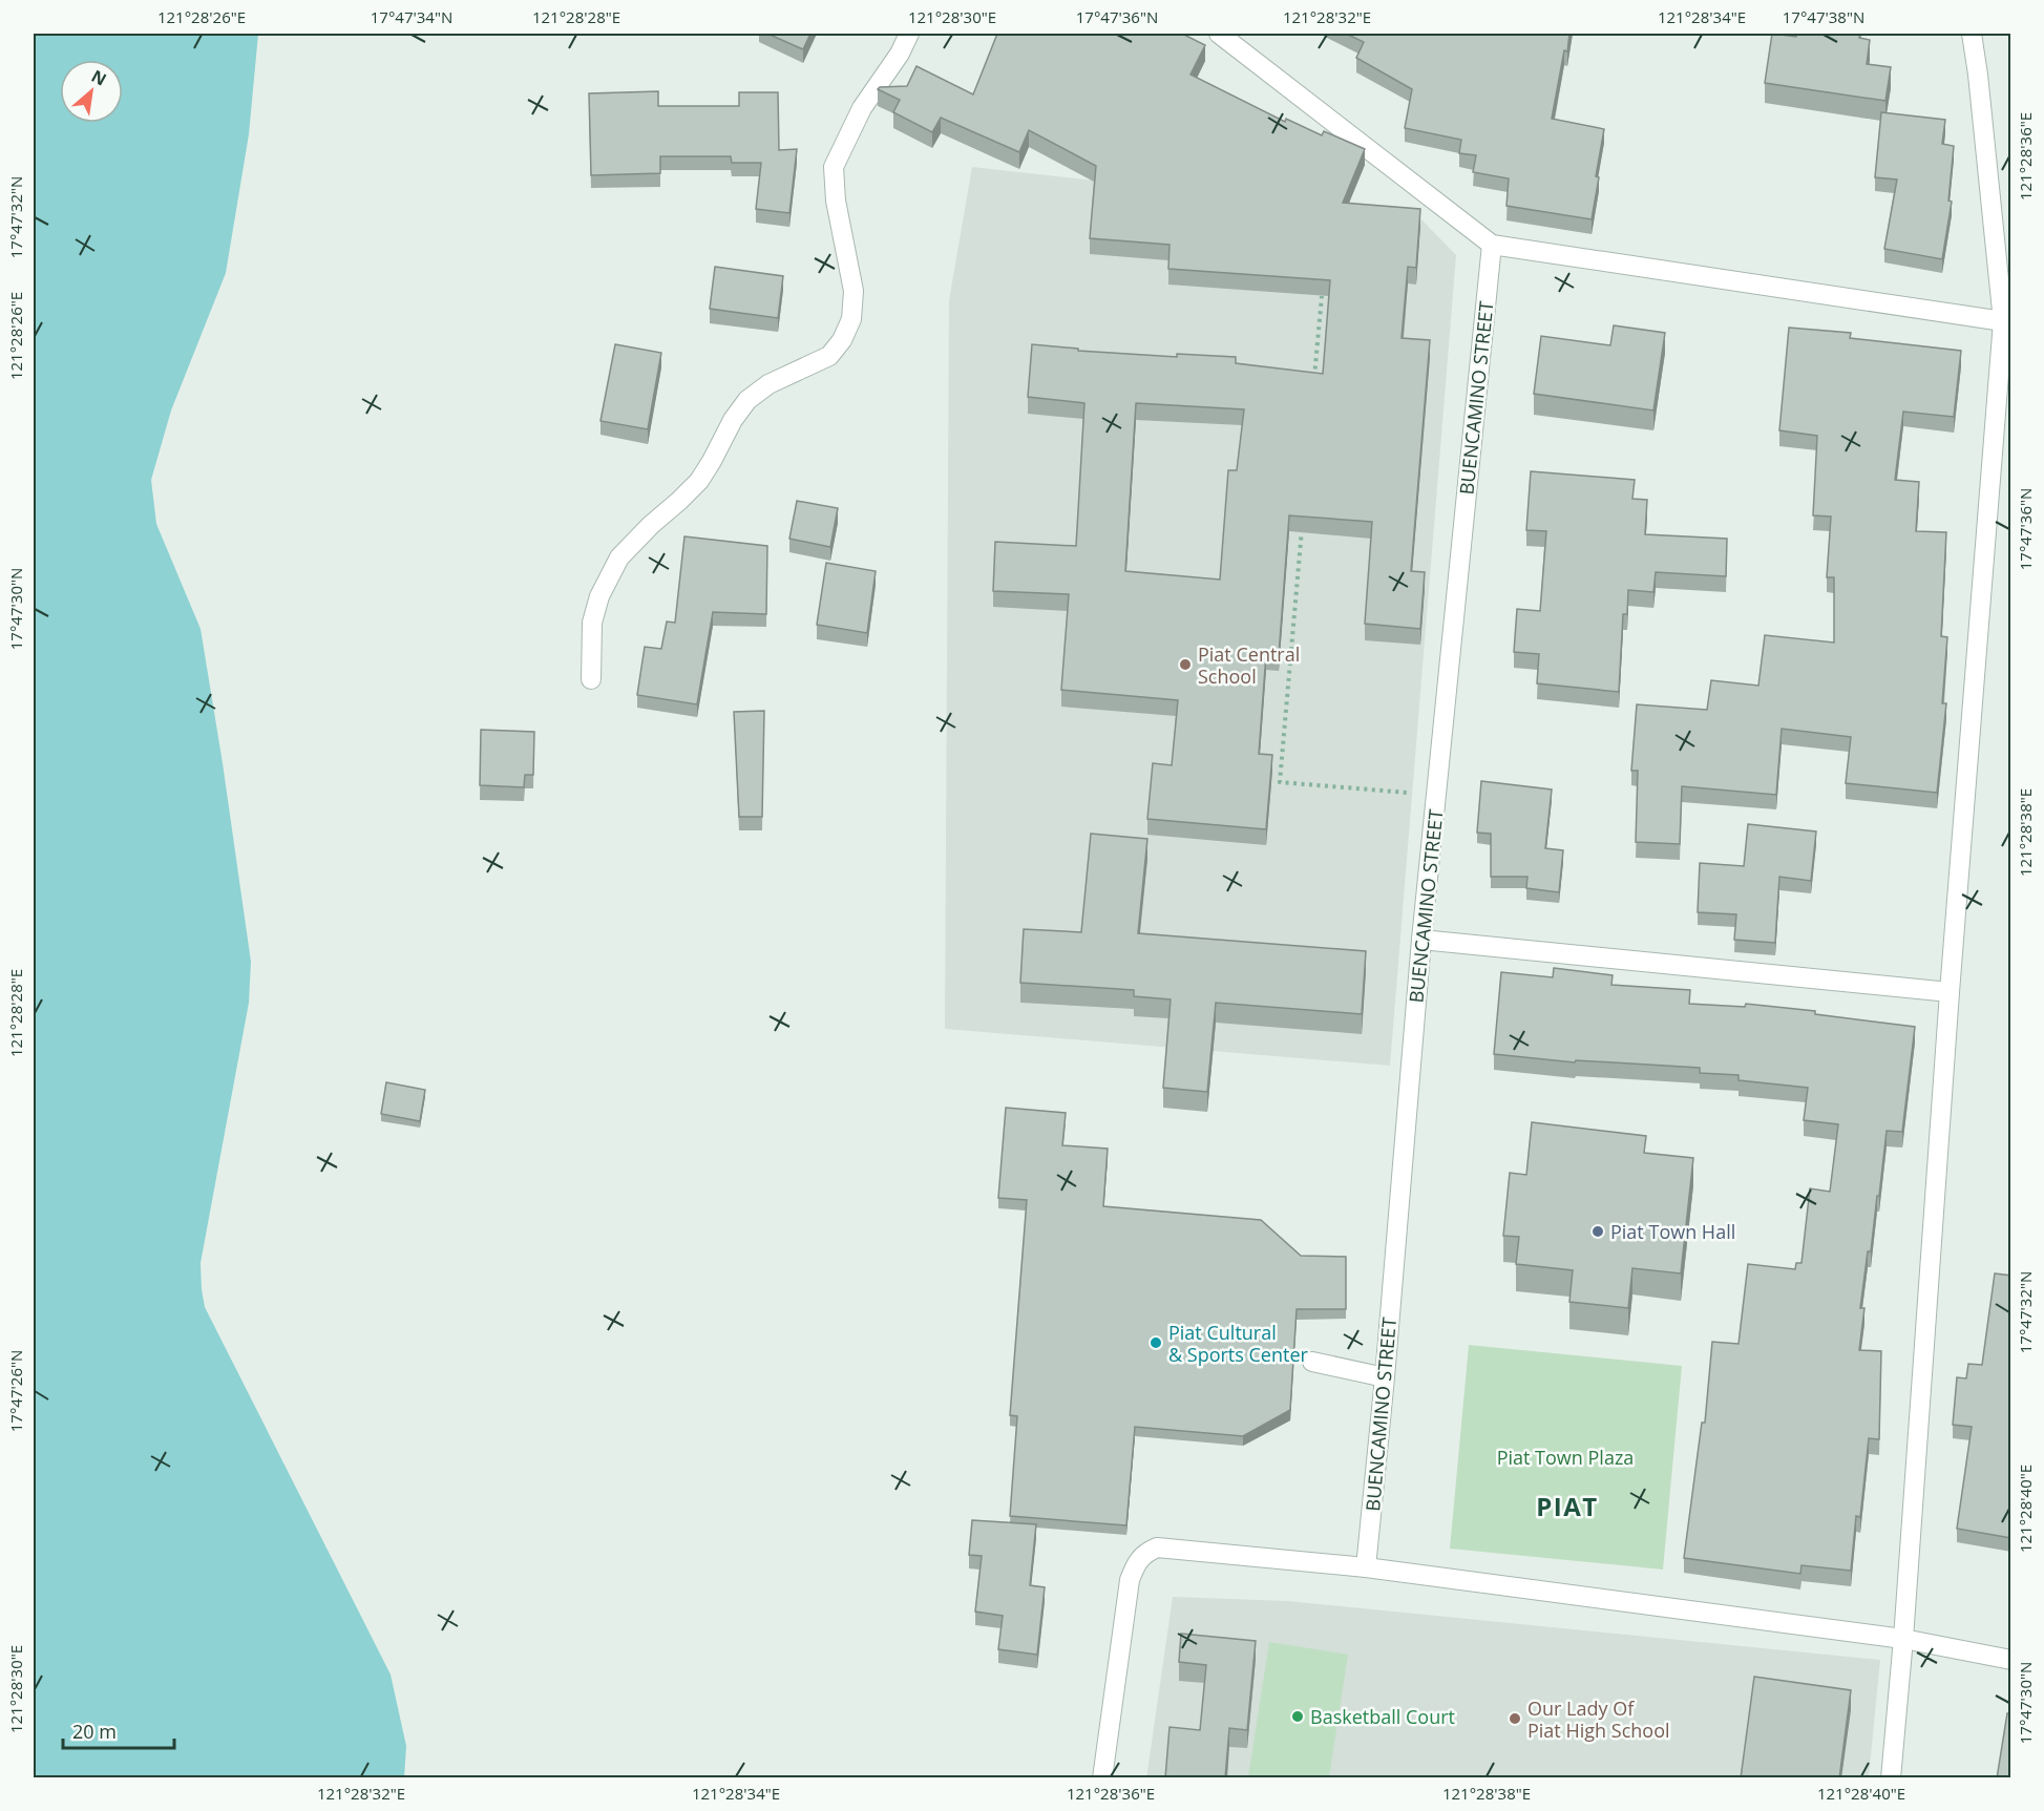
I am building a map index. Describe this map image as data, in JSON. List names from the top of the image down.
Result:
{
  "streets": {
    "street": ["BUENCAMINO STREET"]
  },
  "districts": ["PIAT"],
  "parks": ["Piat Town Plaza"],
  "places": [
    "Piat Central School",
    "Piat Town Hall",
    "Piat Cultural & Sports Center",
    "Basketball Court",
    "Our Lady Of Piat High School"
  ],
  "scale_bar": "20 m",
  "north": "top right",
  "coordinates": [
    "121°28'26\"E",
    "17°47'34\"N",
    "121°28'28\"E",
    "121°28'30\"E",
    "17°47'36\"N",
    "121°28'32\"E",
    "121°28'34\"E",
    "17°47'38\"N",
    "121°28'36\"E",
    "17°47'32\"N",
    "17°47'30\"N",
    "121°28'38\"E",
    "17°47'26\"N",
    "121°28'40\"E"
  ]
}
